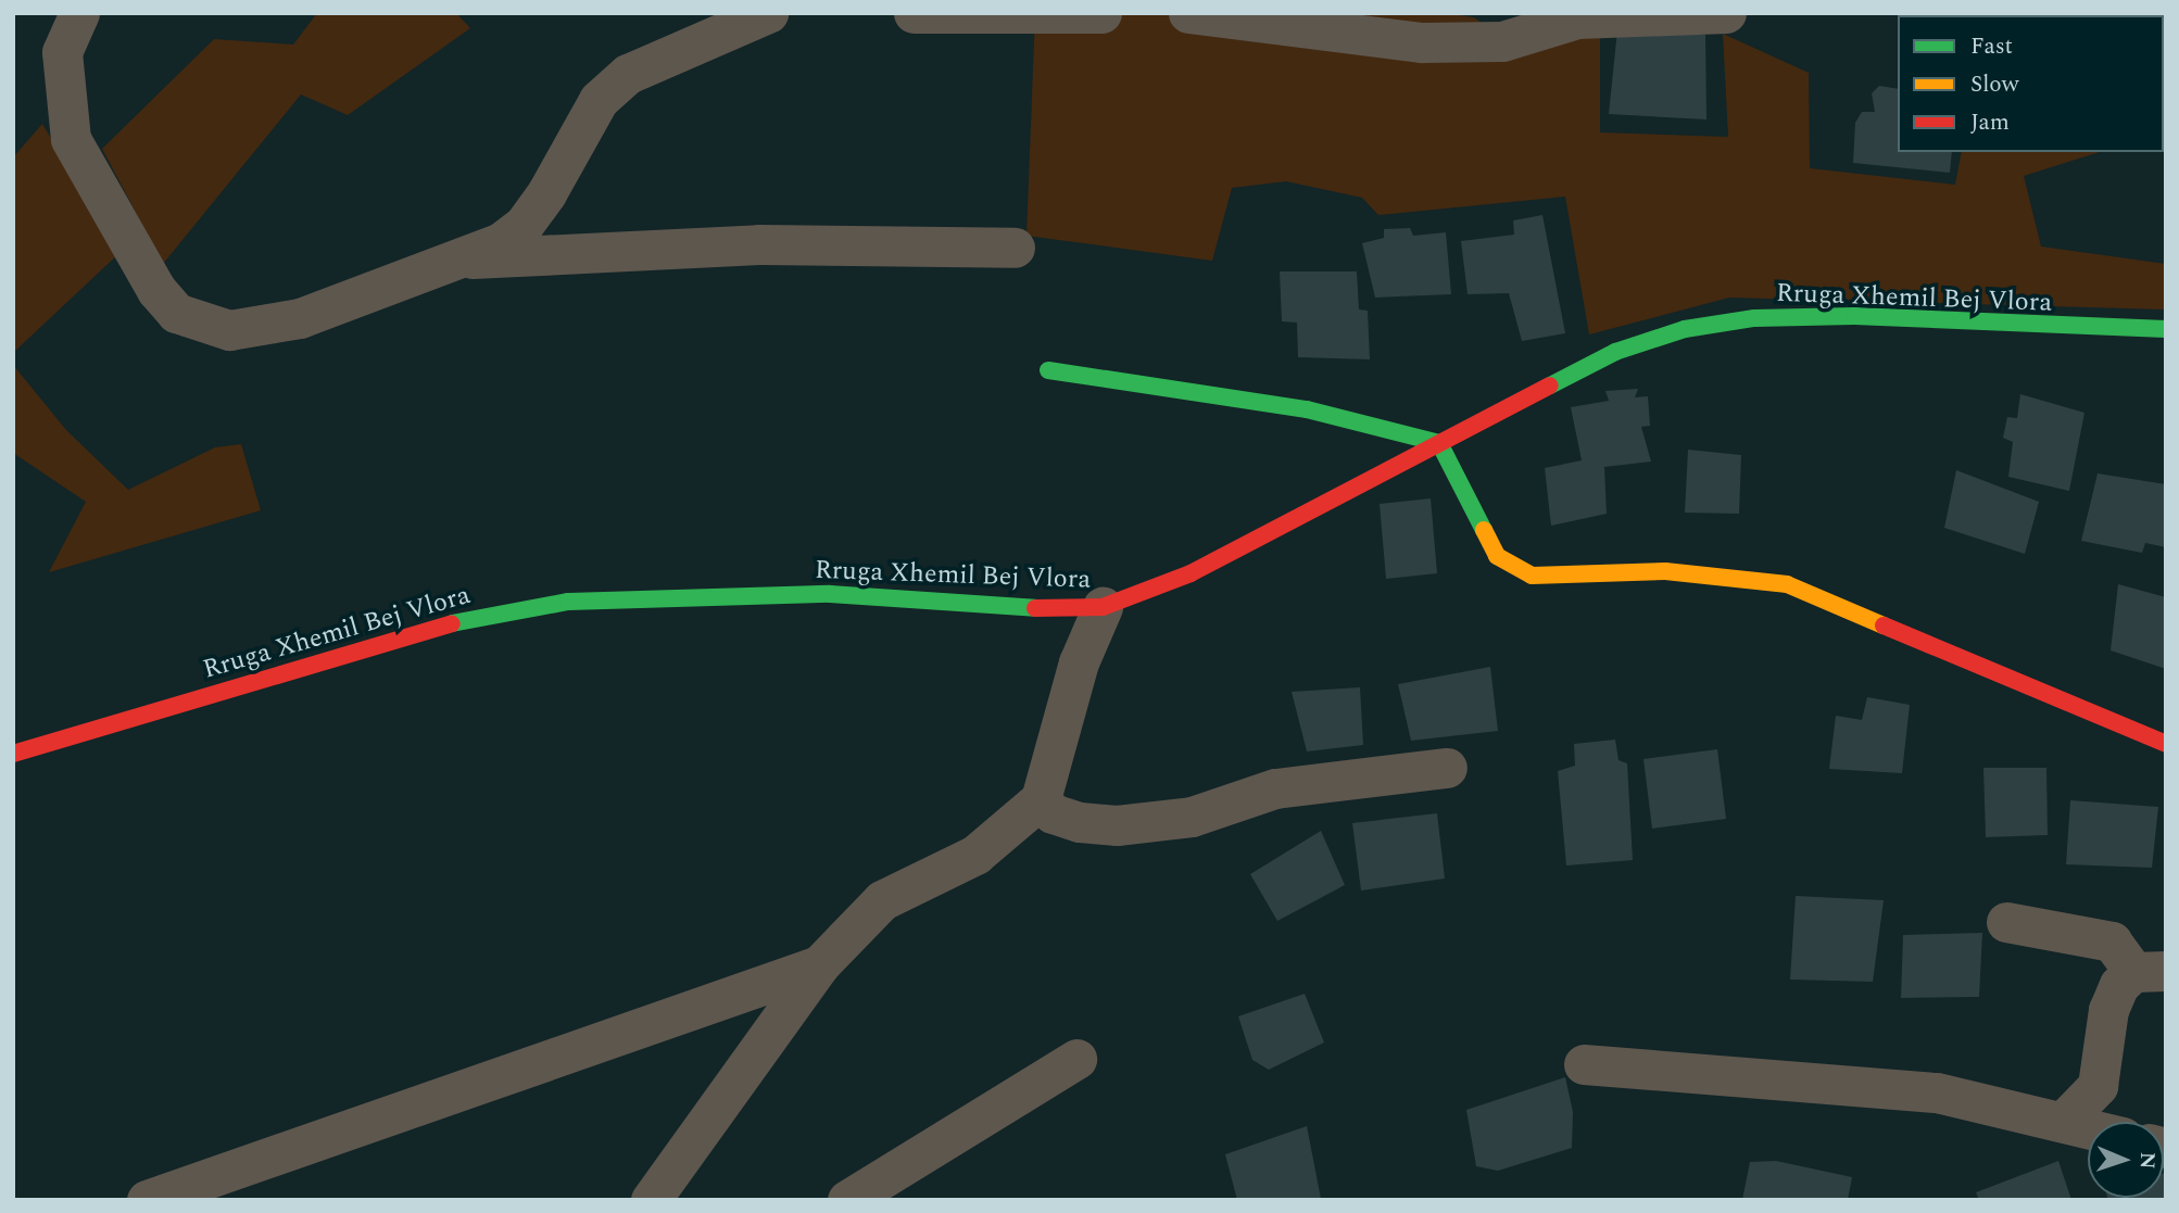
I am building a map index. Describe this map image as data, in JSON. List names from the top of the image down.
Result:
{
  "streets": {
    "street": ["Rruga Xhemil Bej Vlora"]
  },
  "legend": ["Fast", "Slow", "Jam"],
  "north": "right"
}
